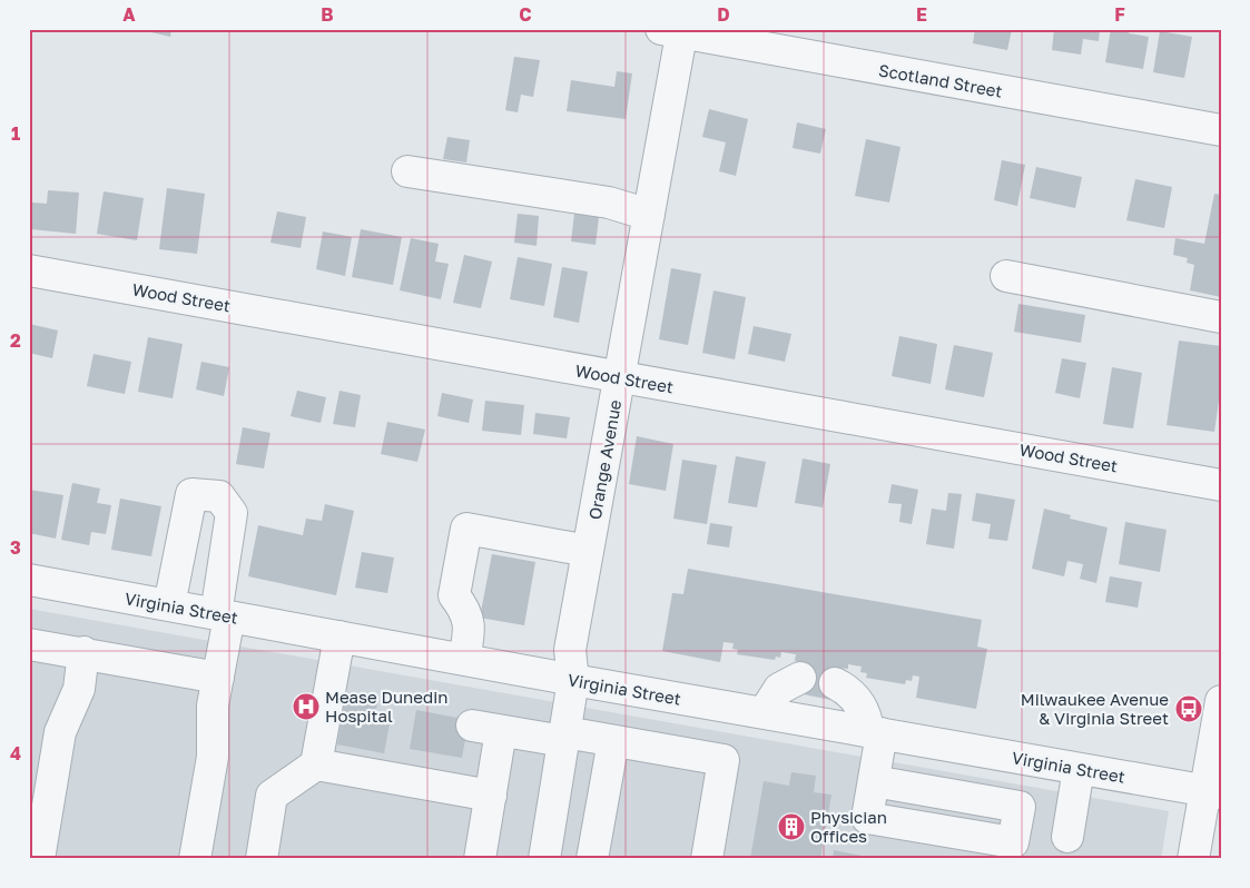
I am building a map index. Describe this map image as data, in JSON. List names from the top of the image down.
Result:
{
  "streets": {
    "street": [
      "Scotland Street",
      "Wood Street",
      "Orange Avenue",
      "Virginia Street"
    ]
  },
  "crossings": [
    ["Scotland Street", "Orange Avenue"],
    ["Wood Street", "Orange Avenue"],
    ["Orange Avenue", "Virginia Street"]
  ],
  "places": {
    "hospital": ["Mease Dunedin Hospital"],
    "bus stop": ["Milwaukee Avenue & Virginia Street"],
    "building": ["Physician Offices"]
  },
  "grid": {
    "columns": [
      "A",
      "B",
      "C",
      "D",
      "E",
      "F"
    ],
    "rows": [
      "1",
      "2",
      "3",
      "4"
    ]
  }
}
